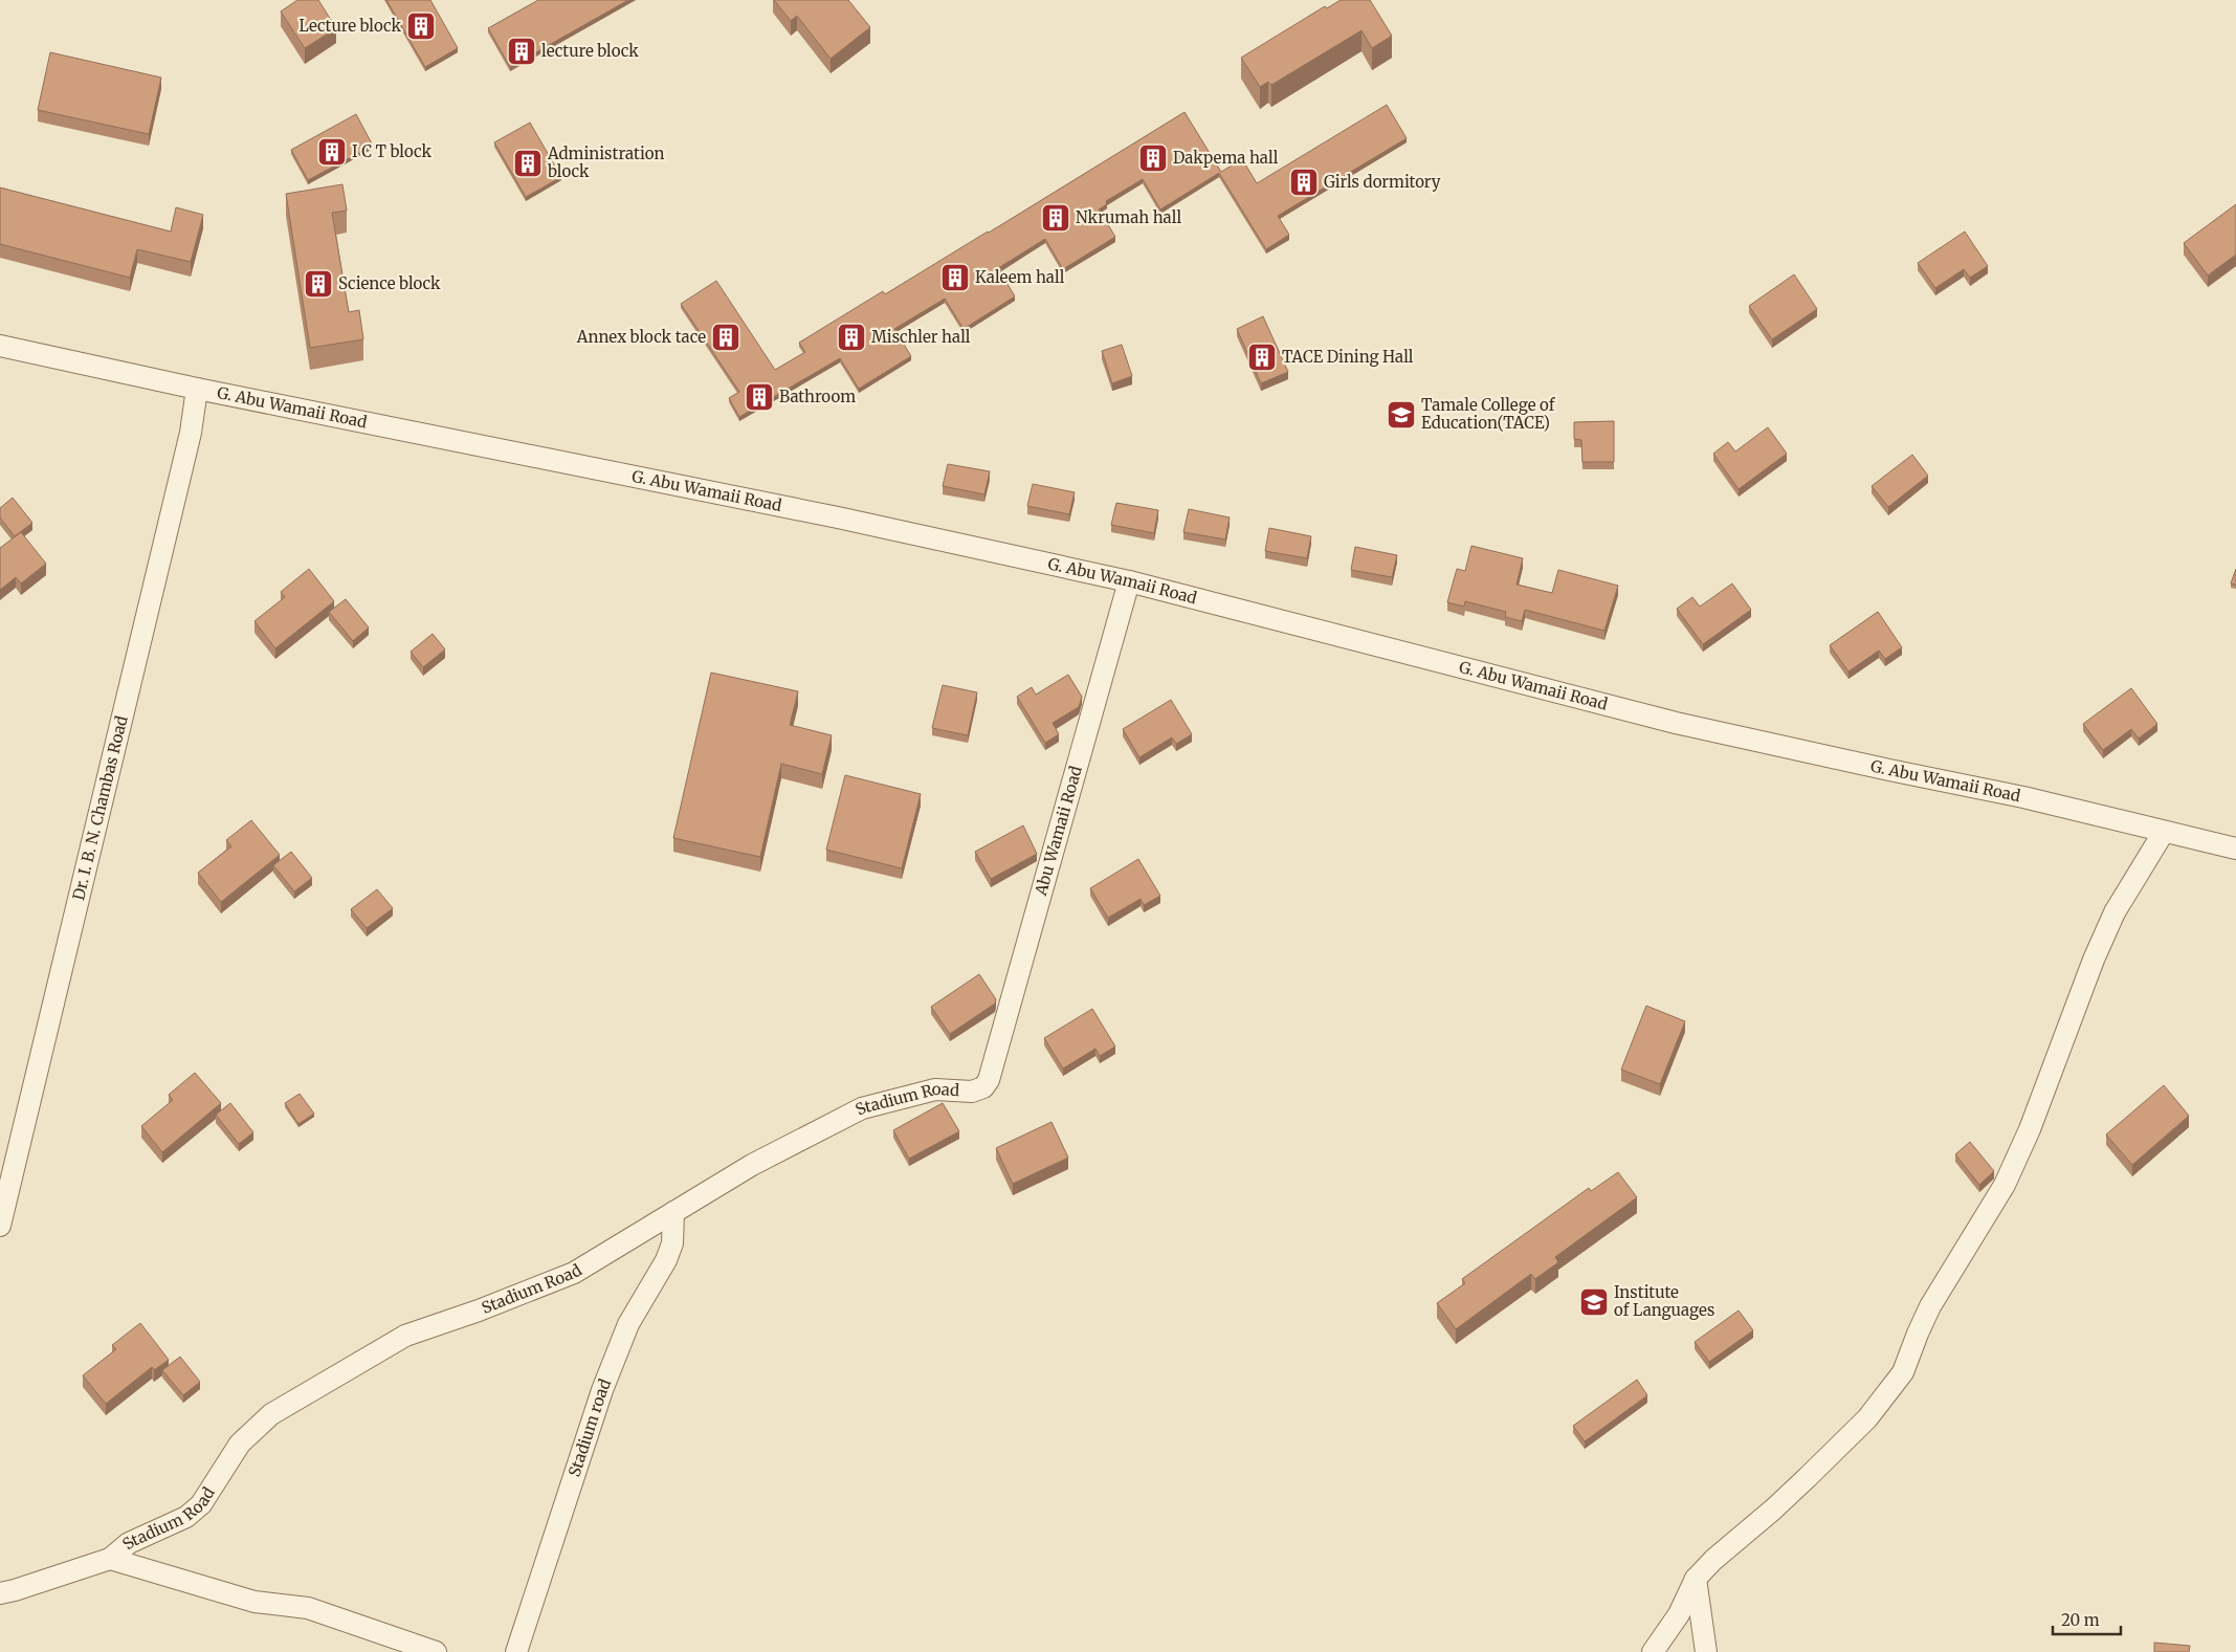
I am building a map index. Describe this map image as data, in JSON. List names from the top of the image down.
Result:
{
  "streets": {
    "street": [
      "G. Abu Wamaii Road",
      "Dr. I. B. N. Chambas Road",
      "Abu Wamaii Road",
      "Stadium Road",
      "Stadium road"
    ]
  },
  "crossings": [
    ["G. Abu Wamaii Road", "Dr. I. B. N. Chambas Road"],
    ["G. Abu Wamaii Road", "Abu Wamaii Road"],
    ["Abu Wamaii Road", "Stadium Road"],
    ["Stadium Road", "Stadium road"]
  ],
  "places": {
    "building": [
      "Lecture block",
      "lecture block",
      "I C T block",
      "Dakpema hall",
      "Administration block",
      "Girls dormitory",
      "Nkrumah hall",
      "Kaleem hall",
      "Science block",
      "Annex block tace",
      "Mischler hall",
      "TACE Dining Hall",
      "Bathroom"
    ],
    "school or university": ["Tamale College of Education(TACE)", "Institute of Languages"]
  },
  "scale_bar": "20 m"
}
